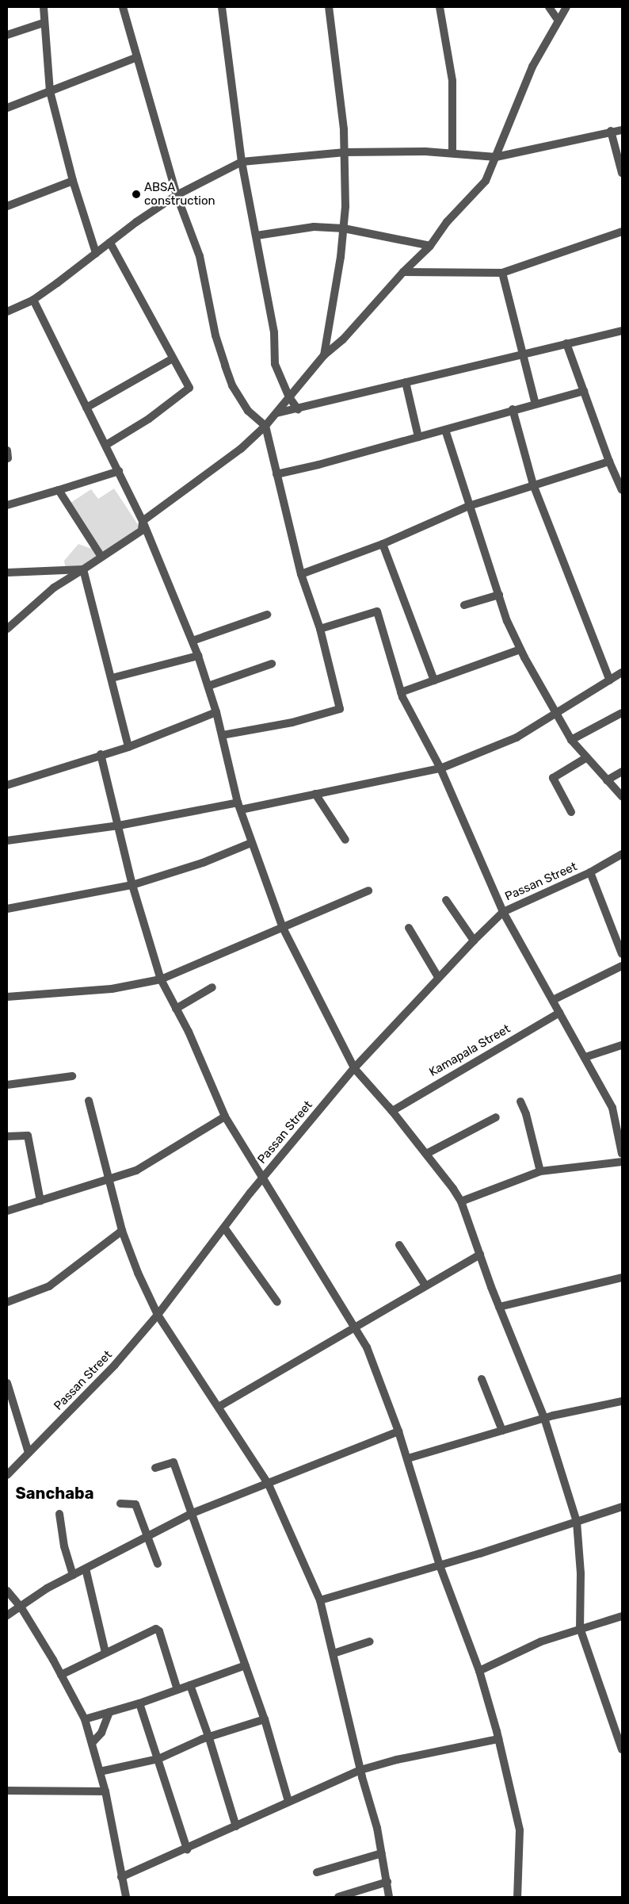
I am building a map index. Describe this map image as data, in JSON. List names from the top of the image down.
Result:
{
  "streets": {
    "street": ["Passan Street", "Kamapala Street"]
  },
  "crossings": [
    ["Passan Street", "Kamapala Street"]
  ],
  "districts": ["Sanchaba"],
  "places": ["ABSA construction"]
}
